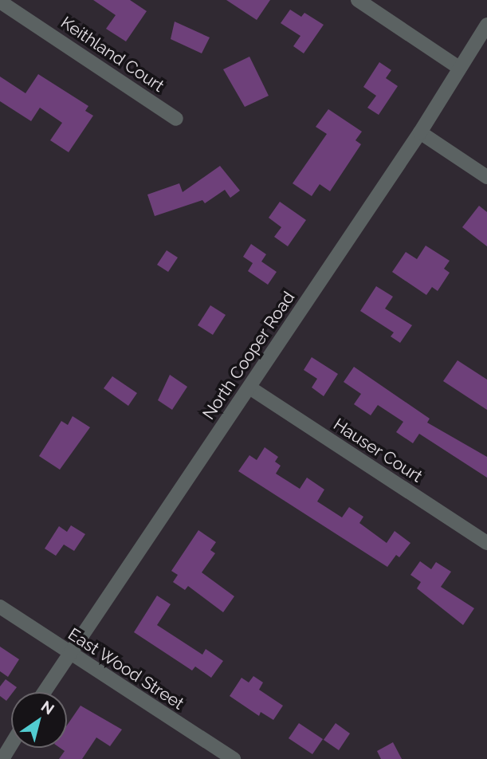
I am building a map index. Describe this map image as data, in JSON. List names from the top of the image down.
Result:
{
  "streets": {
    "street": [
      "Keithland Court",
      "North Cooper Road",
      "Hauser Court",
      "East Wood Street"
    ]
  },
  "crossings": [
    ["North Cooper Road", "Hauser Court"],
    ["North Cooper Road", "East Wood Street"]
  ],
  "north": "top right"
}
